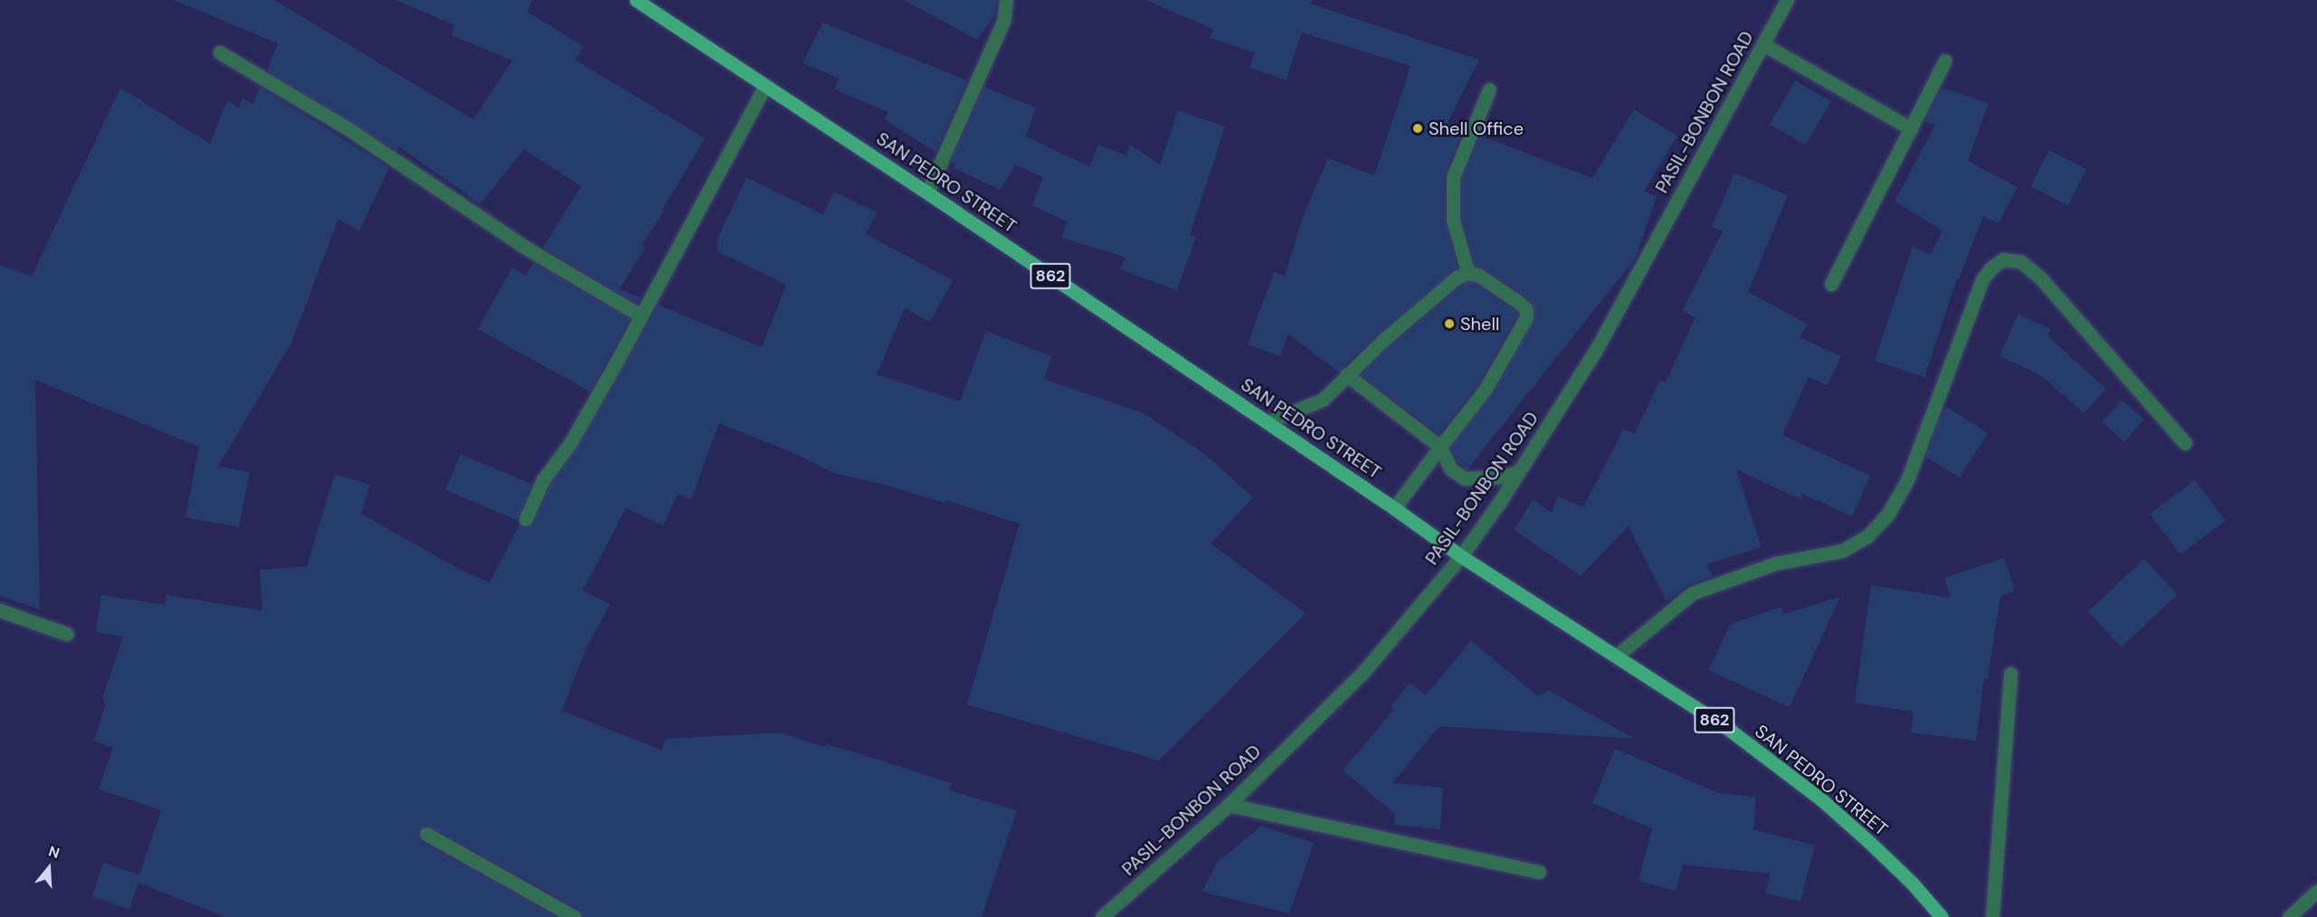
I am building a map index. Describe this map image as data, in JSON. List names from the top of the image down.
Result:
{
  "streets": {
    "main road": ["SAN PEDRO STREET", "862"],
    "street": ["PASIL-BONBON ROAD"]
  },
  "crossings": [
    ["PASIL-BONBON ROAD", "SAN PEDRO STREET"]
  ],
  "places": ["Shell Office", "Shell"],
  "north": "top"
}
